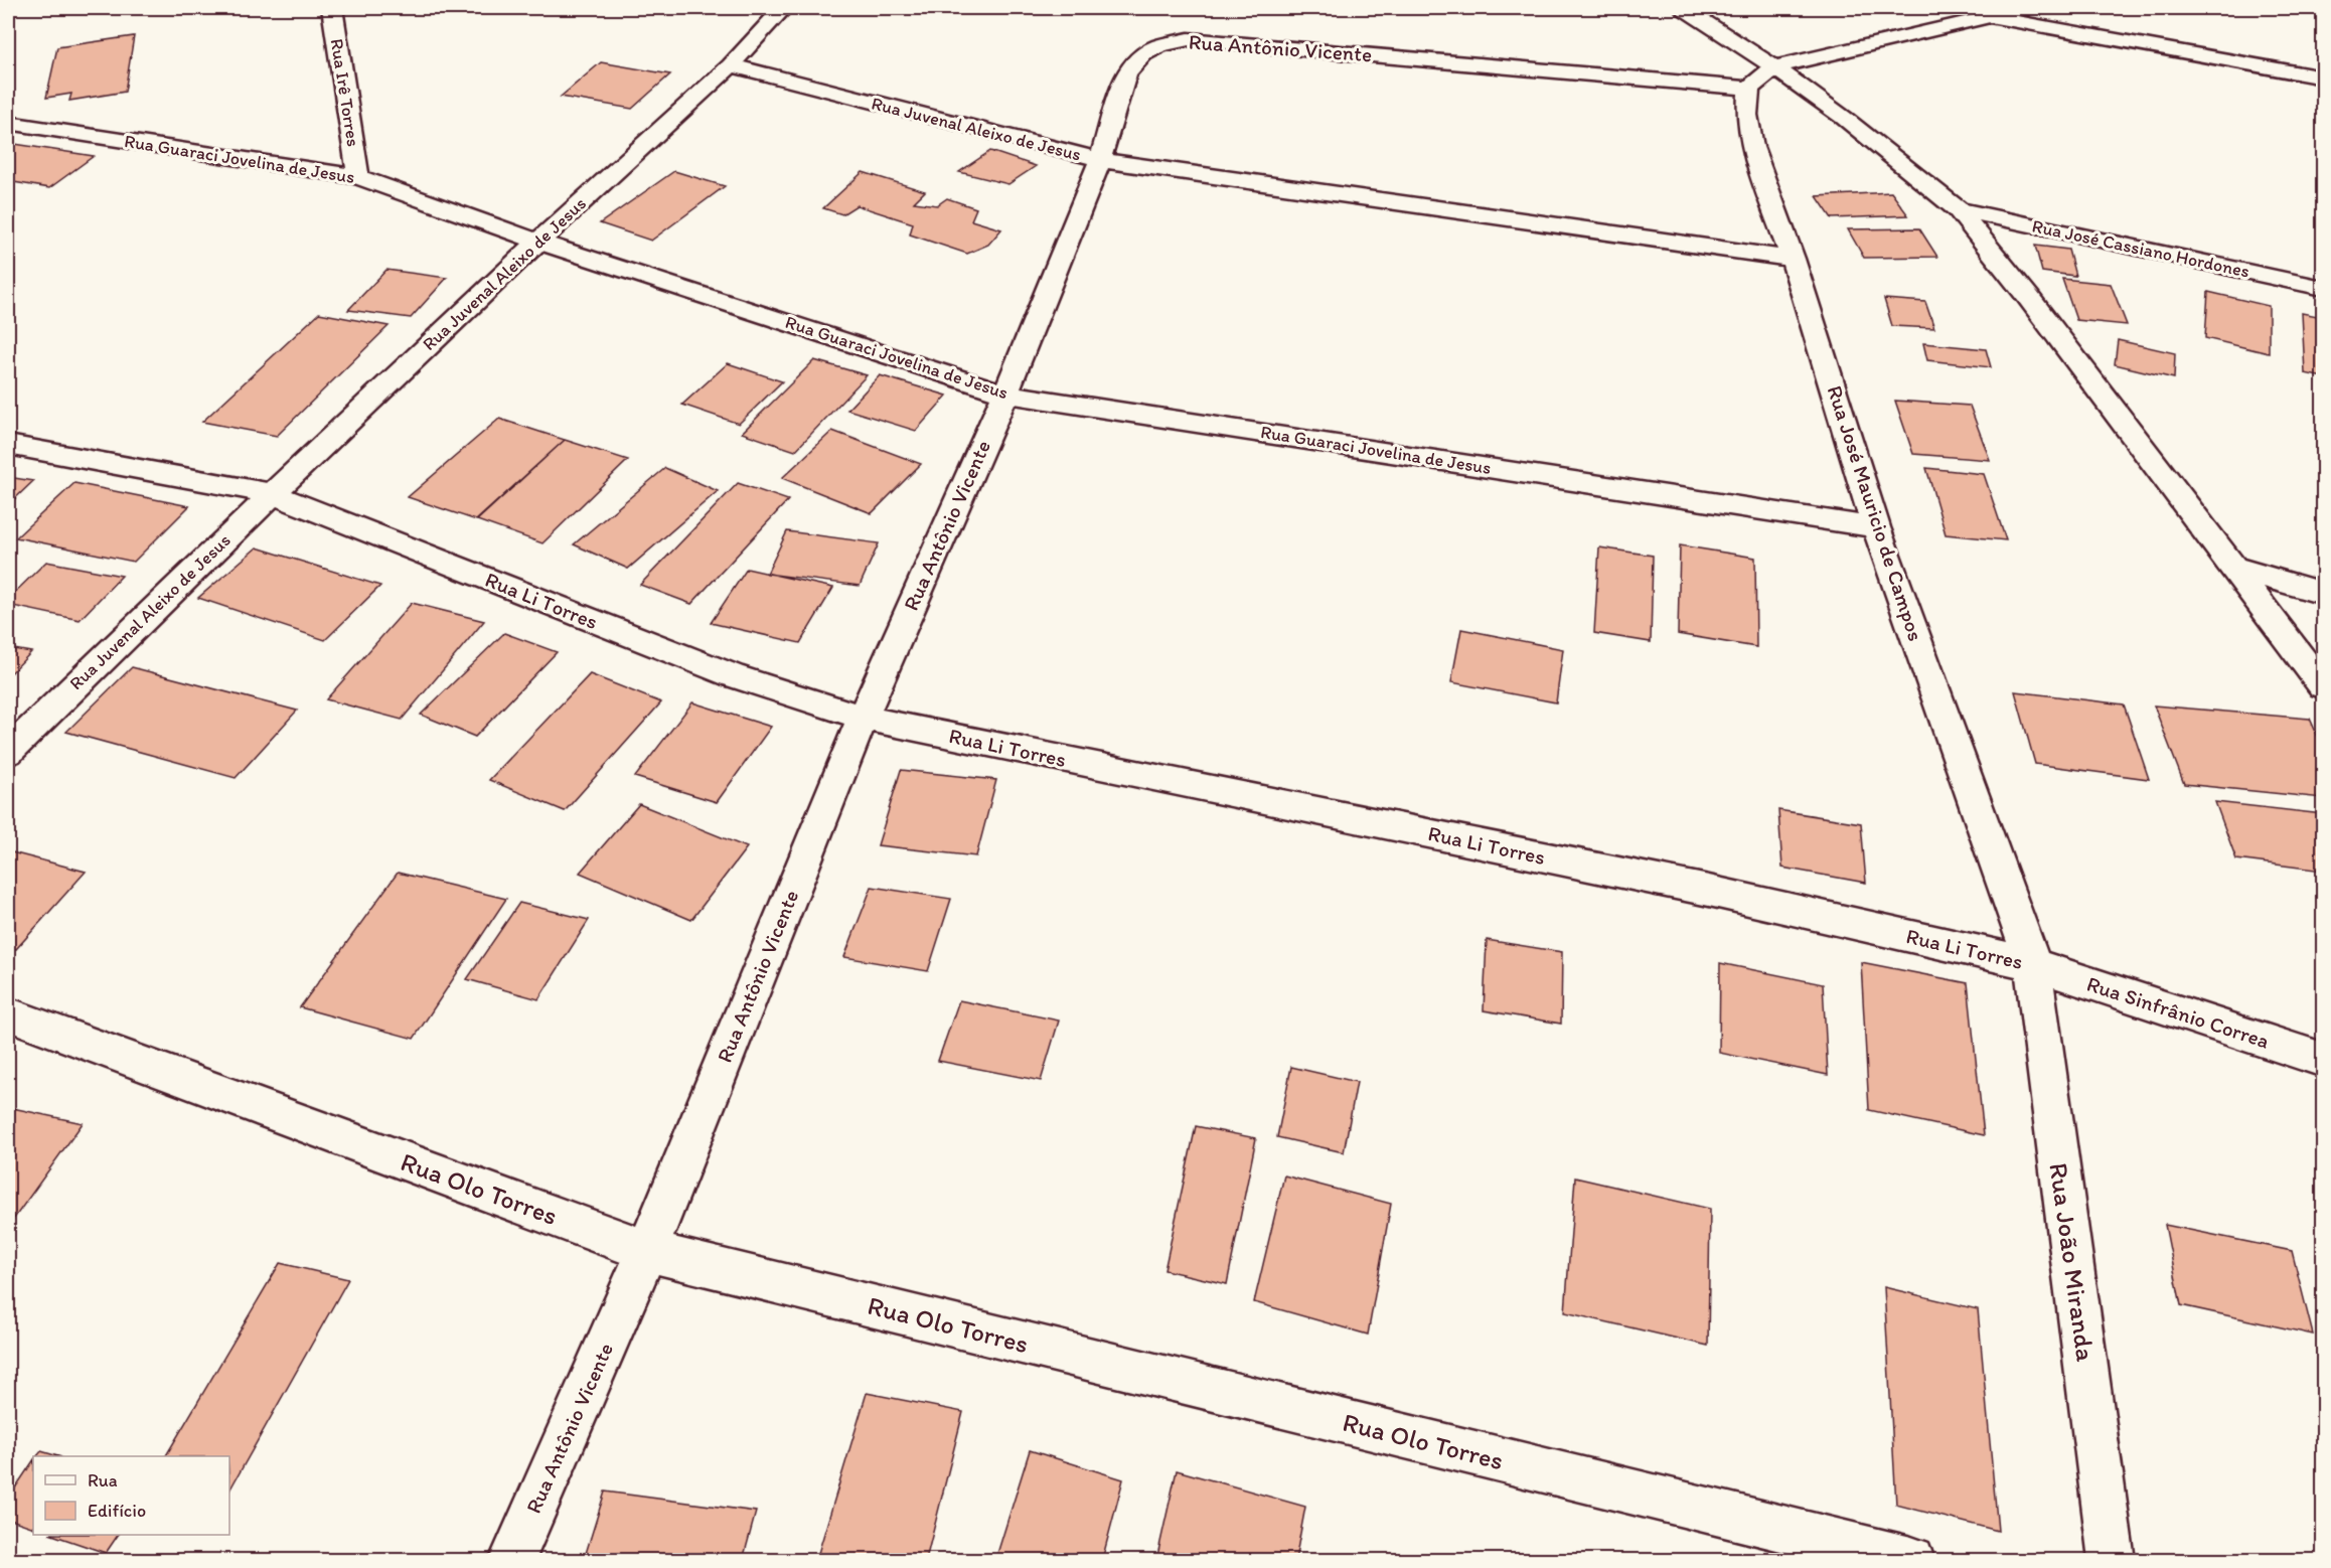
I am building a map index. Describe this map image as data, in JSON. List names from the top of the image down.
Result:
{
  "streets": {
    "street": [
      "Rua Antônio Vicente",
      "Rua Irê Torres",
      "Rua Juvenal Aleixo de Jesus",
      "Rua Guaraci Jovelina de Jesus",
      "Rua José Cassiano Hordones",
      "Rua José Mauricio de Campos",
      "Rua Li Torres",
      "Rua Sinfrânio Correa",
      "Rua Olo Torres",
      "Rua João Miranda"
    ]
  },
  "crossings": [
    ["Rua Antônio Vicente", "Rua Juvenal Aleixo de Jesus"],
    ["Rua Antônio Vicente", "Rua Guaraci Jovelina de Jesus"],
    ["Rua Antônio Vicente", "Rua José Mauricio de Campos"],
    ["Rua Antônio Vicente", "Rua Li Torres"],
    ["Rua Antônio Vicente", "Rua Olo Torres"],
    ["Rua Irê Torres", "Rua Guaraci Jovelina de Jesus"],
    ["Rua Juvenal Aleixo de Jesus", "Rua Guaraci Jovelina de Jesus"],
    ["Rua Juvenal Aleixo de Jesus", "Rua José Mauricio de Campos"],
    ["Rua Juvenal Aleixo de Jesus", "Rua Li Torres"],
    ["Rua Guaraci Jovelina de Jesus", "Rua José Mauricio de Campos"],
    ["Rua José Mauricio de Campos", "Rua Li Torres"],
    ["Rua José Mauricio de Campos", "Rua Sinfrânio Correa"],
    ["Rua José Mauricio de Campos", "Rua João Miranda"],
    ["Rua Li Torres", "Rua Sinfrânio Correa"],
    ["Rua Li Torres", "Rua João Miranda"],
    ["Rua Sinfrânio Correa", "Rua João Miranda"]
  ],
  "legend": ["Rua", "Edifício"]
}
